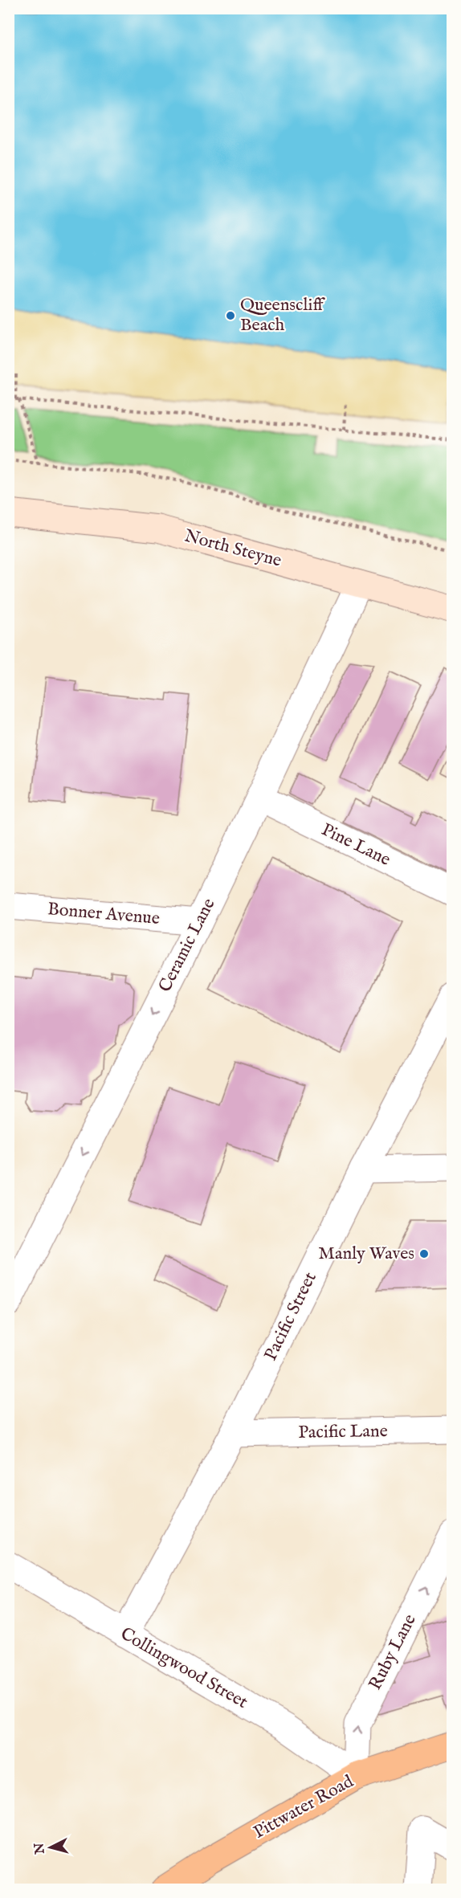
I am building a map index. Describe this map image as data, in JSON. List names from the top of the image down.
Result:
{
  "streets": {
    "main road": ["North Steyne", "Pittwater Road"],
    "street": [
      "Pine Lane",
      "Bonner Avenue",
      "Ceramic Lane",
      "Pacific Street",
      "Pacific Lane",
      "Ruby Lane",
      "Collingwood Street"
    ]
  },
  "crossings": [
    ["North Steyne", "Ceramic Lane"],
    ["Pine Lane", "Ceramic Lane"],
    ["Bonner Avenue", "Ceramic Lane"],
    ["Pacific Street", "Pacific Lane"],
    ["Pacific Street", "Collingwood Street"],
    ["Ruby Lane", "Collingwood Street"],
    ["Ruby Lane", "Pittwater Road"],
    ["Collingwood Street", "Pittwater Road"]
  ],
  "one_way": ["Ceramic Lane", "Ruby Lane"],
  "places": ["Queenscliff Beach", "Manly Waves"],
  "north": "left"
}
